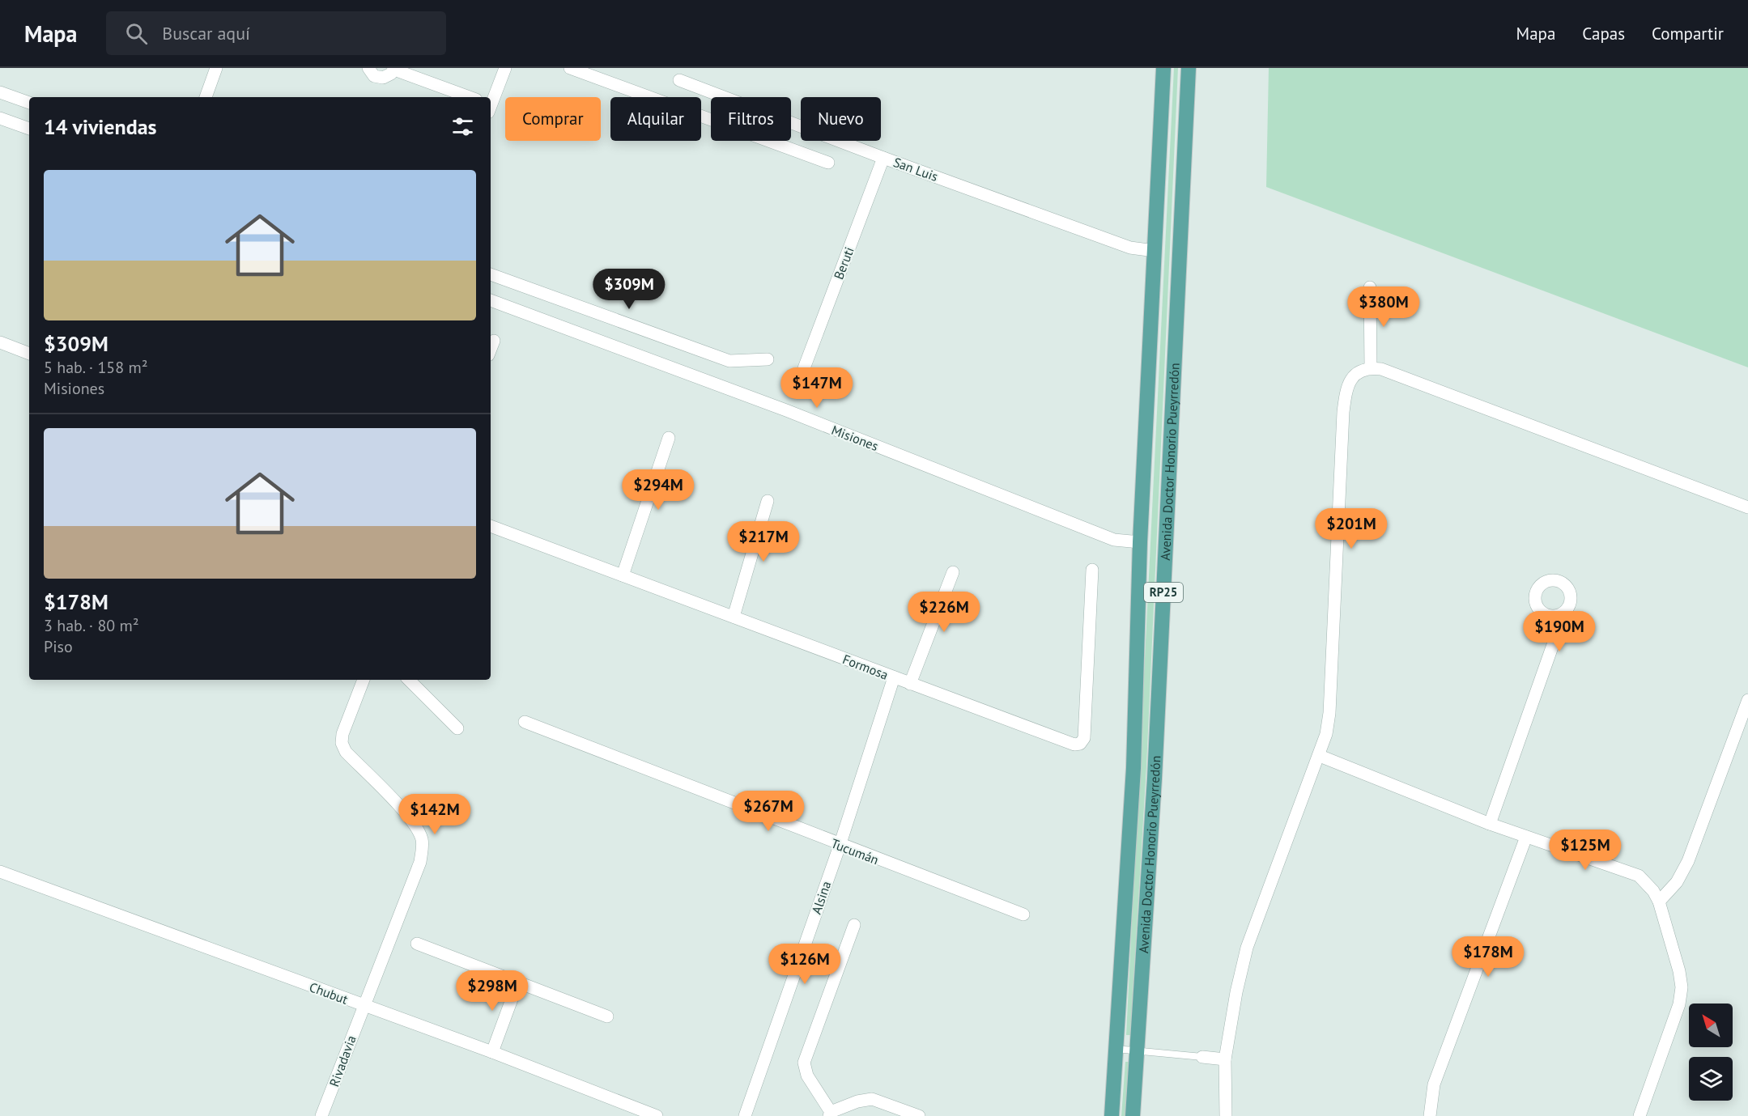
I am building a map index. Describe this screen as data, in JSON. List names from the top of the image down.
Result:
{
  "streets": {
    "main road": ["Avenida Doctor Honorio Pueyrredón", "RP25"],
    "street": [
      "San Luis",
      "Beruti",
      "Misiones",
      "Formosa",
      "Tucumán",
      "Alsina",
      "Chubut",
      "Rivadavia"
    ]
  },
  "crossings": [
    ["San Luis", "Beruti"],
    ["San Luis", "Avenida Doctor Honorio Pueyrredón"],
    ["Misiones", "Avenida Doctor Honorio Pueyrredón"],
    ["Formosa", "Alsina"],
    ["Tucumán", "Alsina"],
    ["Chubut", "Rivadavia"]
  ],
  "north": "top left",
  "page": {
    "header": "Mapa",
    "search": "Buscar aquí",
    "nav": ["Mapa", "Capas", "Compartir"],
    "chip": [
      "Comprar",
      "Alquilar",
      "Filtros",
      "Nuevo"
    ],
    "heading": "14 viviendas",
    "list": [
      {
        "name": "$309M",
        "note": "5 hab. · 158 m² · Misiones"
      },
      {
        "name": "$178M",
        "note": "3 hab. · 80 m² · Piso"
      }
    ],
    "price": [
      "$309M",
      "$380M",
      "$147M",
      "$294M",
      "$201M",
      "$217M",
      "$226M",
      "$190M",
      "$267M",
      "$142M",
      "$125M",
      "$178M",
      "$126M",
      "$298M"
    ]
  }
}
